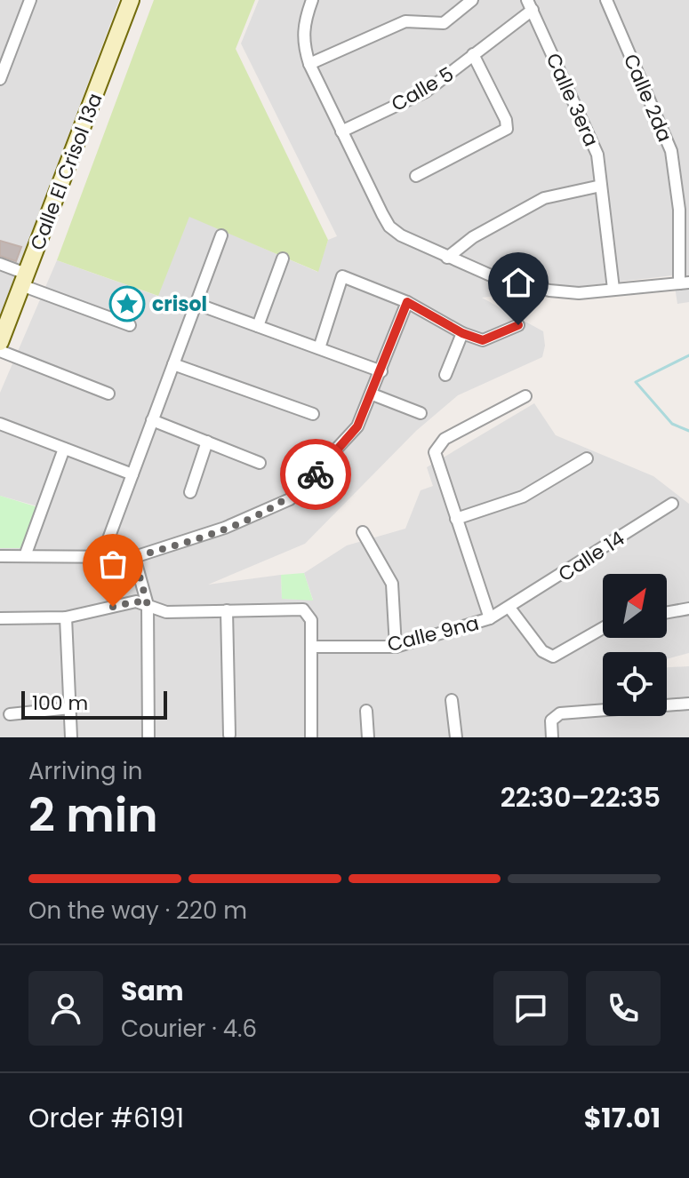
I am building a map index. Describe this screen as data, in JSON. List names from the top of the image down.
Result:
{
  "streets": {
    "street": [
      "Calle 5",
      "Calle 2da",
      "Calle 3era",
      "Calle El Crisol 13a",
      "Calle 14",
      "Calle 9na"
    ]
  },
  "crossings": [
    ["Calle 5", "Calle 3era"],
    ["Calle 14", "Calle 9na"]
  ],
  "places": {
    "place": ["crisol"]
  },
  "scale_bar": "100 m",
  "north": "top right",
  "page": {
    "scale": "100 m",
    "heading": ["2 min", "Arriving in", "22:30–22:35"],
    "panel": [
      "Sam",
      "Courier · 4.6",
      "Order #6191",
      "$17.01"
    ],
    "bar": "On the way · 220 m"
  }
}
